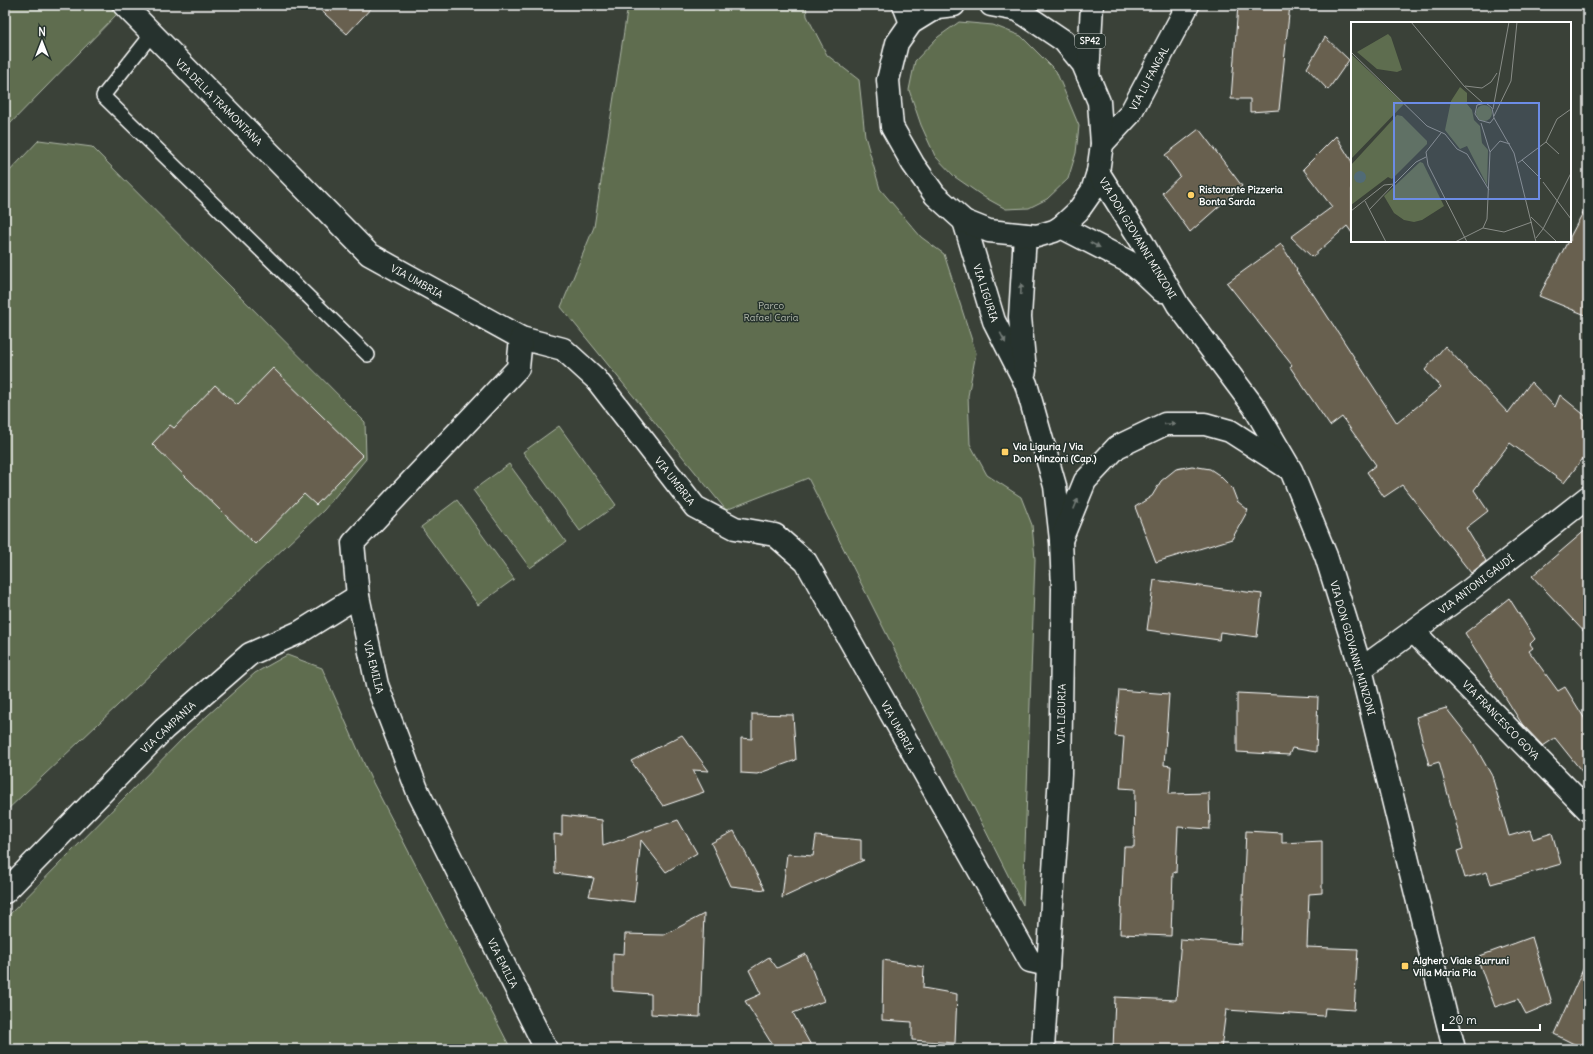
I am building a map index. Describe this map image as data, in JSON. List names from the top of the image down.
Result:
{
  "streets": {
    "street": [
      "SP42",
      "VIA LU FANGAL",
      "VIA DELLA TRAMONTANA",
      "VIA DON GIOVANNI MINZONI",
      "VIA UMBRIA",
      "VIA LIGURIA",
      "VIA ANTONI GAUDÍ",
      "VIA EMILIA",
      "VIA FRANCESCO GOYA",
      "VIA CAMPANIA"
    ]
  },
  "crossings": [
    ["VIA DELLA TRAMONTANA", "VIA UMBRIA"],
    ["VIA DON GIOVANNI MINZONI", "VIA ANTONI GAUDÍ"],
    ["VIA UMBRIA", "VIA LIGURIA"],
    ["VIA UMBRIA", "VIA EMILIA"],
    ["VIA ANTONI GAUDÍ", "VIA FRANCESCO GOYA"],
    ["VIA EMILIA", "VIA CAMPANIA"]
  ],
  "parks": ["Parco Rafael Caria"],
  "places": {
    "other": ["Ristorante Pizzeria Bonta Sarda"],
    "transit": ["Via Liguria / Via Don Minzoni (Cap.)", "Alghero Viale Burruni Villa Maria Pia"]
  },
  "scale_bar": "20 m",
  "north": "top"
}
